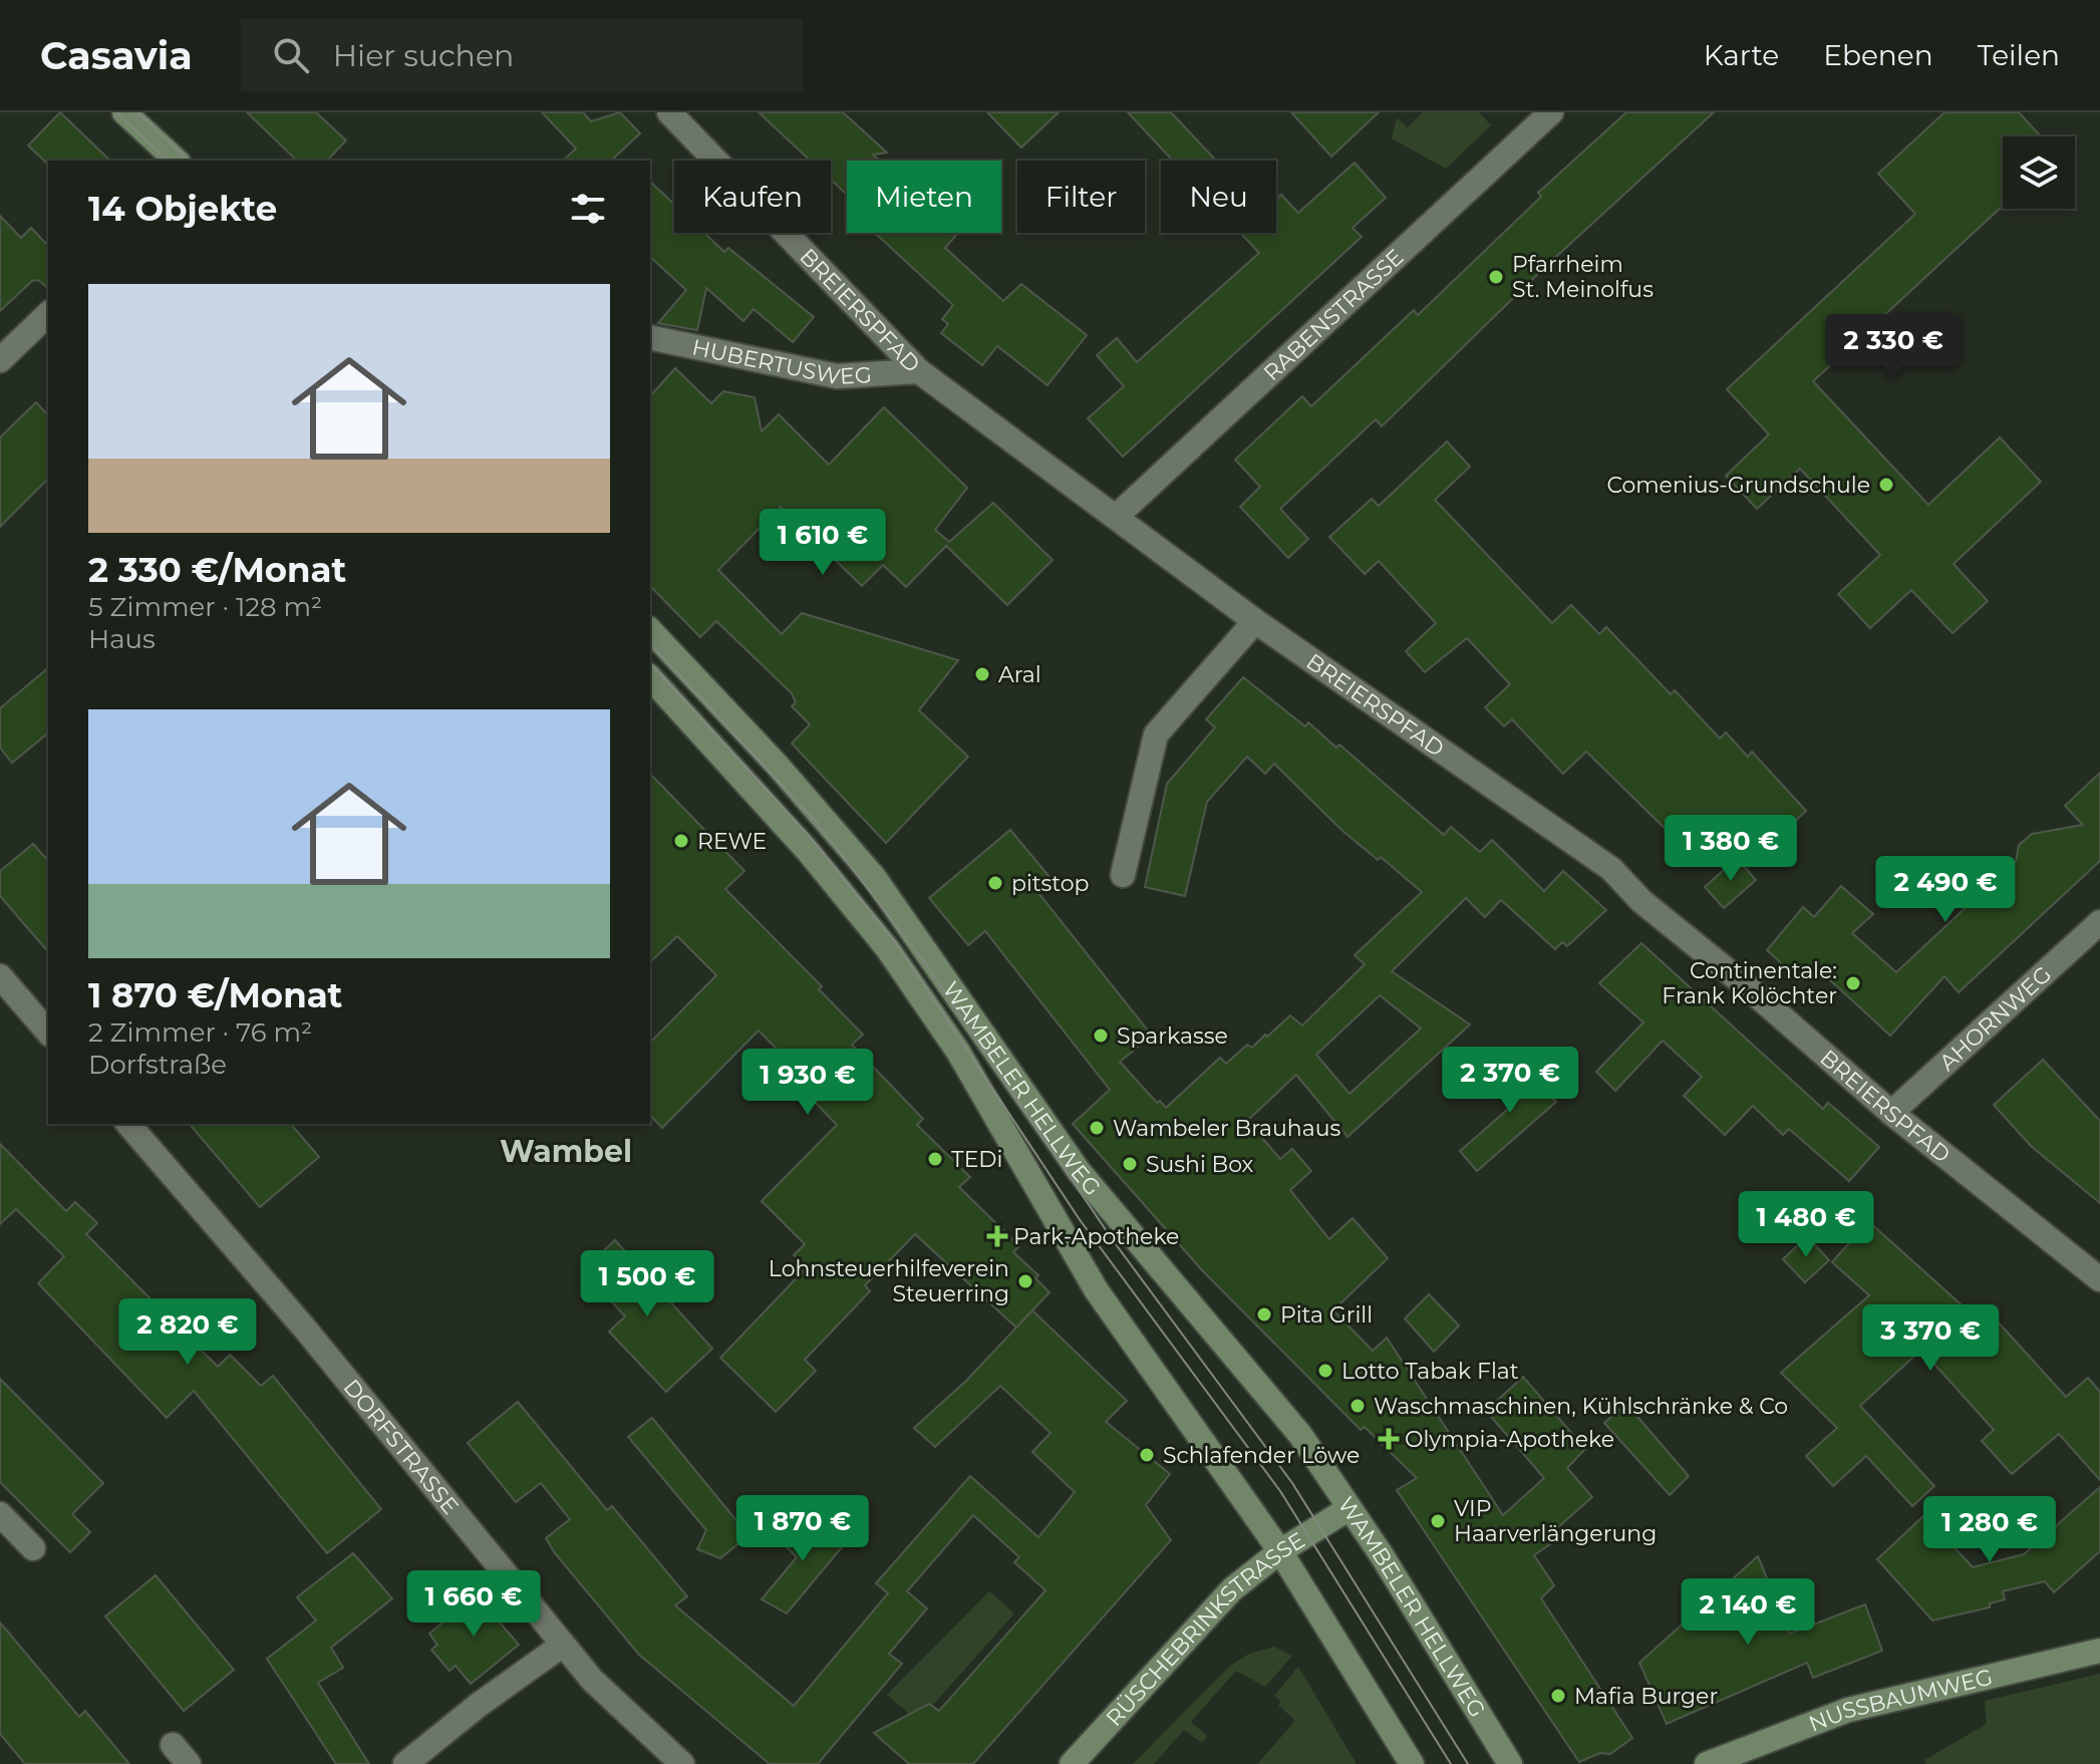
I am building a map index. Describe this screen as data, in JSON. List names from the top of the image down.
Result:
{
  "streets": {
    "main road": ["WAMBELER HELLWEG", "RÜSCHEBRINKSTRASSE", "NUSSBAUMWEG"],
    "street": [
      "BREIERSPFAD",
      "RABENSTRASSE",
      "HUBERTUSWEG",
      "AHORNWEG",
      "DORFSTRASSE"
    ]
  },
  "crossings": [
    ["BREIERSPFAD", "RABENSTRASSE"],
    ["BREIERSPFAD", "HUBERTUSWEG"],
    ["BREIERSPFAD", "AHORNWEG"],
    ["WAMBELER HELLWEG", "RÜSCHEBRINKSTRASSE"]
  ],
  "districts": ["Wambel"],
  "places": {
    "other": [
      "Pfarrheim St. Meinolfus",
      "Comenius-Grundschule",
      "Aral",
      "REWE",
      "pitstop",
      "Continentale: Frank Kolöchter",
      "Sparkasse",
      "Wambeler Brauhaus",
      "TEDi",
      "Sushi Box",
      "Lohnsteuerhilfeverein Steuerring",
      "Pita Grill",
      "Lotto Tabak Flat",
      "Waschmaschinen, Kühlschränke & Co",
      "Schlafender Löwe",
      "VIP Haarverlängerung",
      "Mafia Burger"
    ],
    "health": ["Park-Apotheke", "Olympia-Apotheke"]
  },
  "page": {
    "header": "Casavia",
    "search": "Hier suchen",
    "nav": ["Karte", "Ebenen", "Teilen"],
    "chip": [
      "Kaufen",
      "Mieten",
      "Filter",
      "Neu"
    ],
    "heading": "14 Objekte",
    "list": [
      {
        "name": "2 330 €/Monat",
        "note": "5 Zimmer · 128 m² · Haus"
      },
      {
        "name": "1 870 €/Monat",
        "note": "2 Zimmer · 76 m² · Dorfstraße"
      }
    ],
    "price": [
      "2 330 €",
      "1 610 €",
      "1 380 €",
      "2 490 €",
      "2 370 €",
      "1 930 €",
      "1 480 €",
      "1 500 €",
      "2 820 €",
      "3 370 €",
      "1 870 €",
      "1 280 €",
      "1 660 €",
      "2 140 €"
    ]
  }
}
